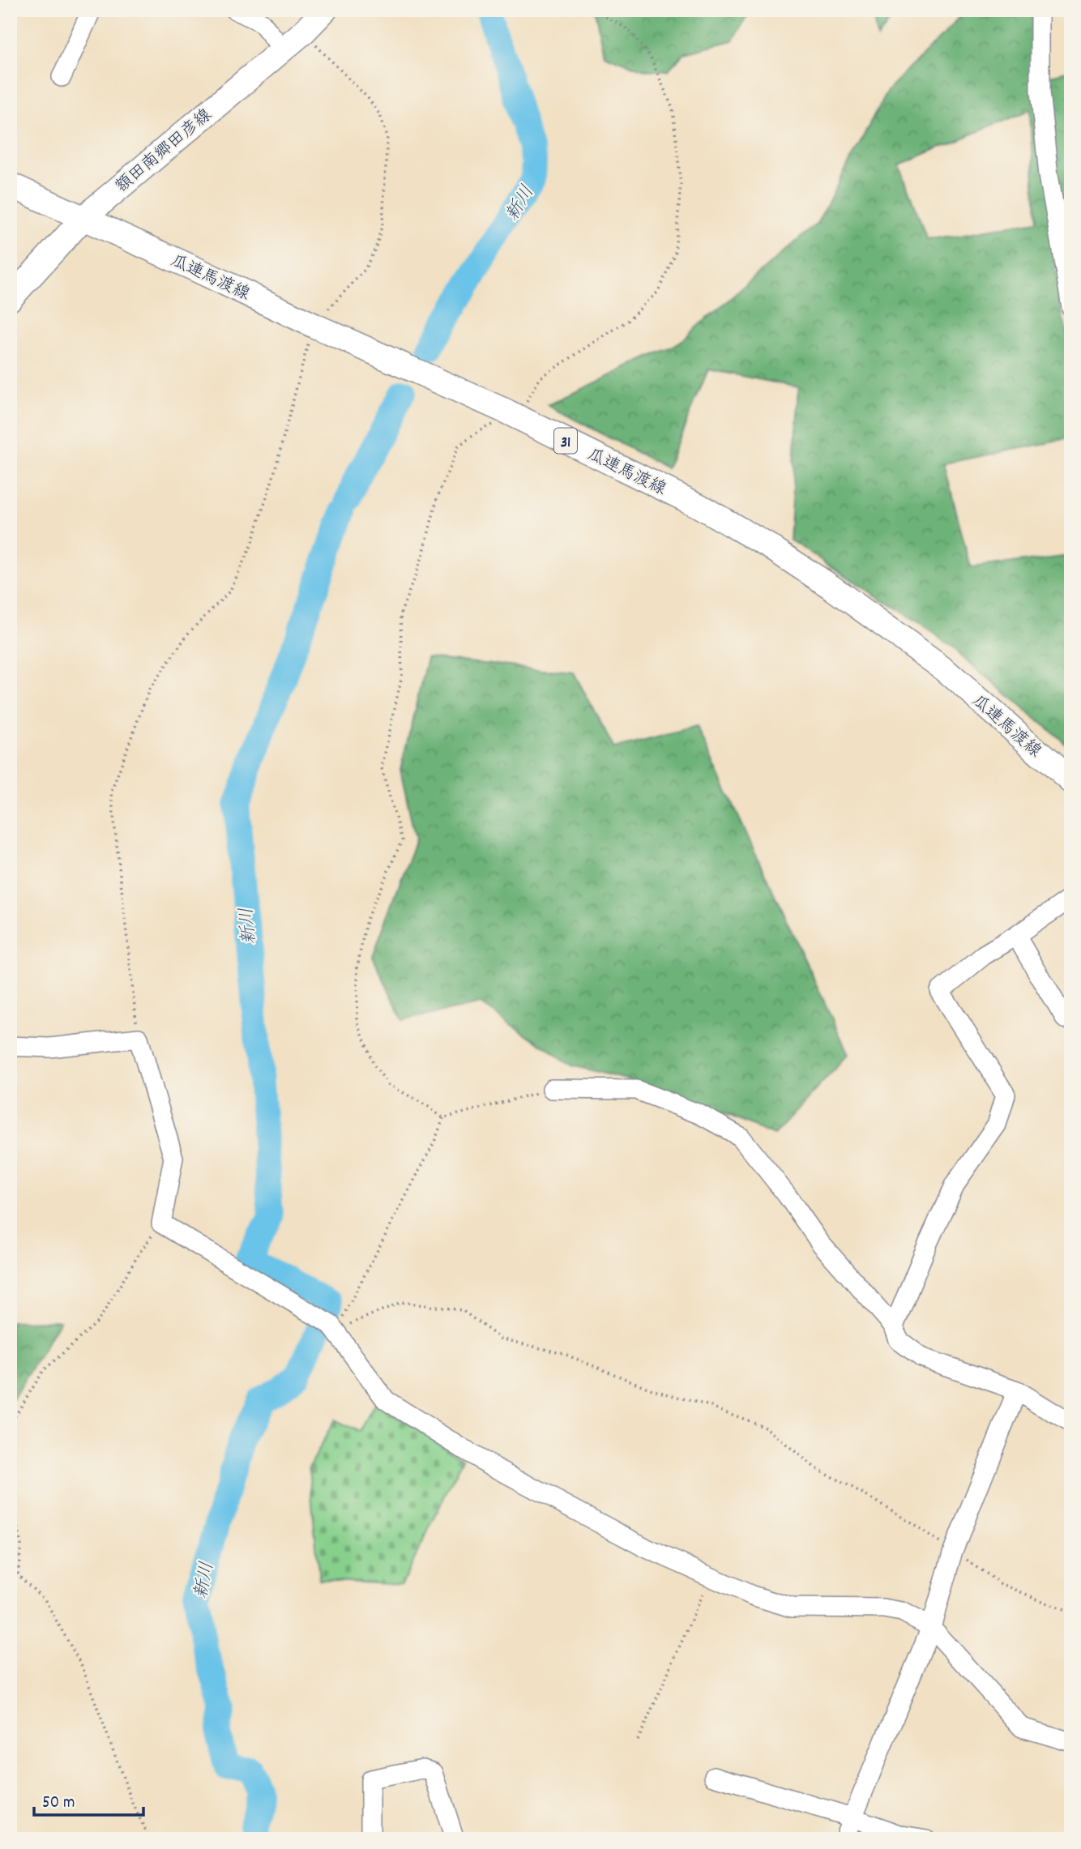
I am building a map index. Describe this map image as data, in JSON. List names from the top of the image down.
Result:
{
  "streets": {
    "main road": ["額田南郷田彦線", "瓜連馬渡線", "31"]
  },
  "crossings": [
    ["額田南郷田彦線", "瓜連馬渡線"]
  ],
  "water": ["新川"],
  "scale_bar": "50 m"
}
